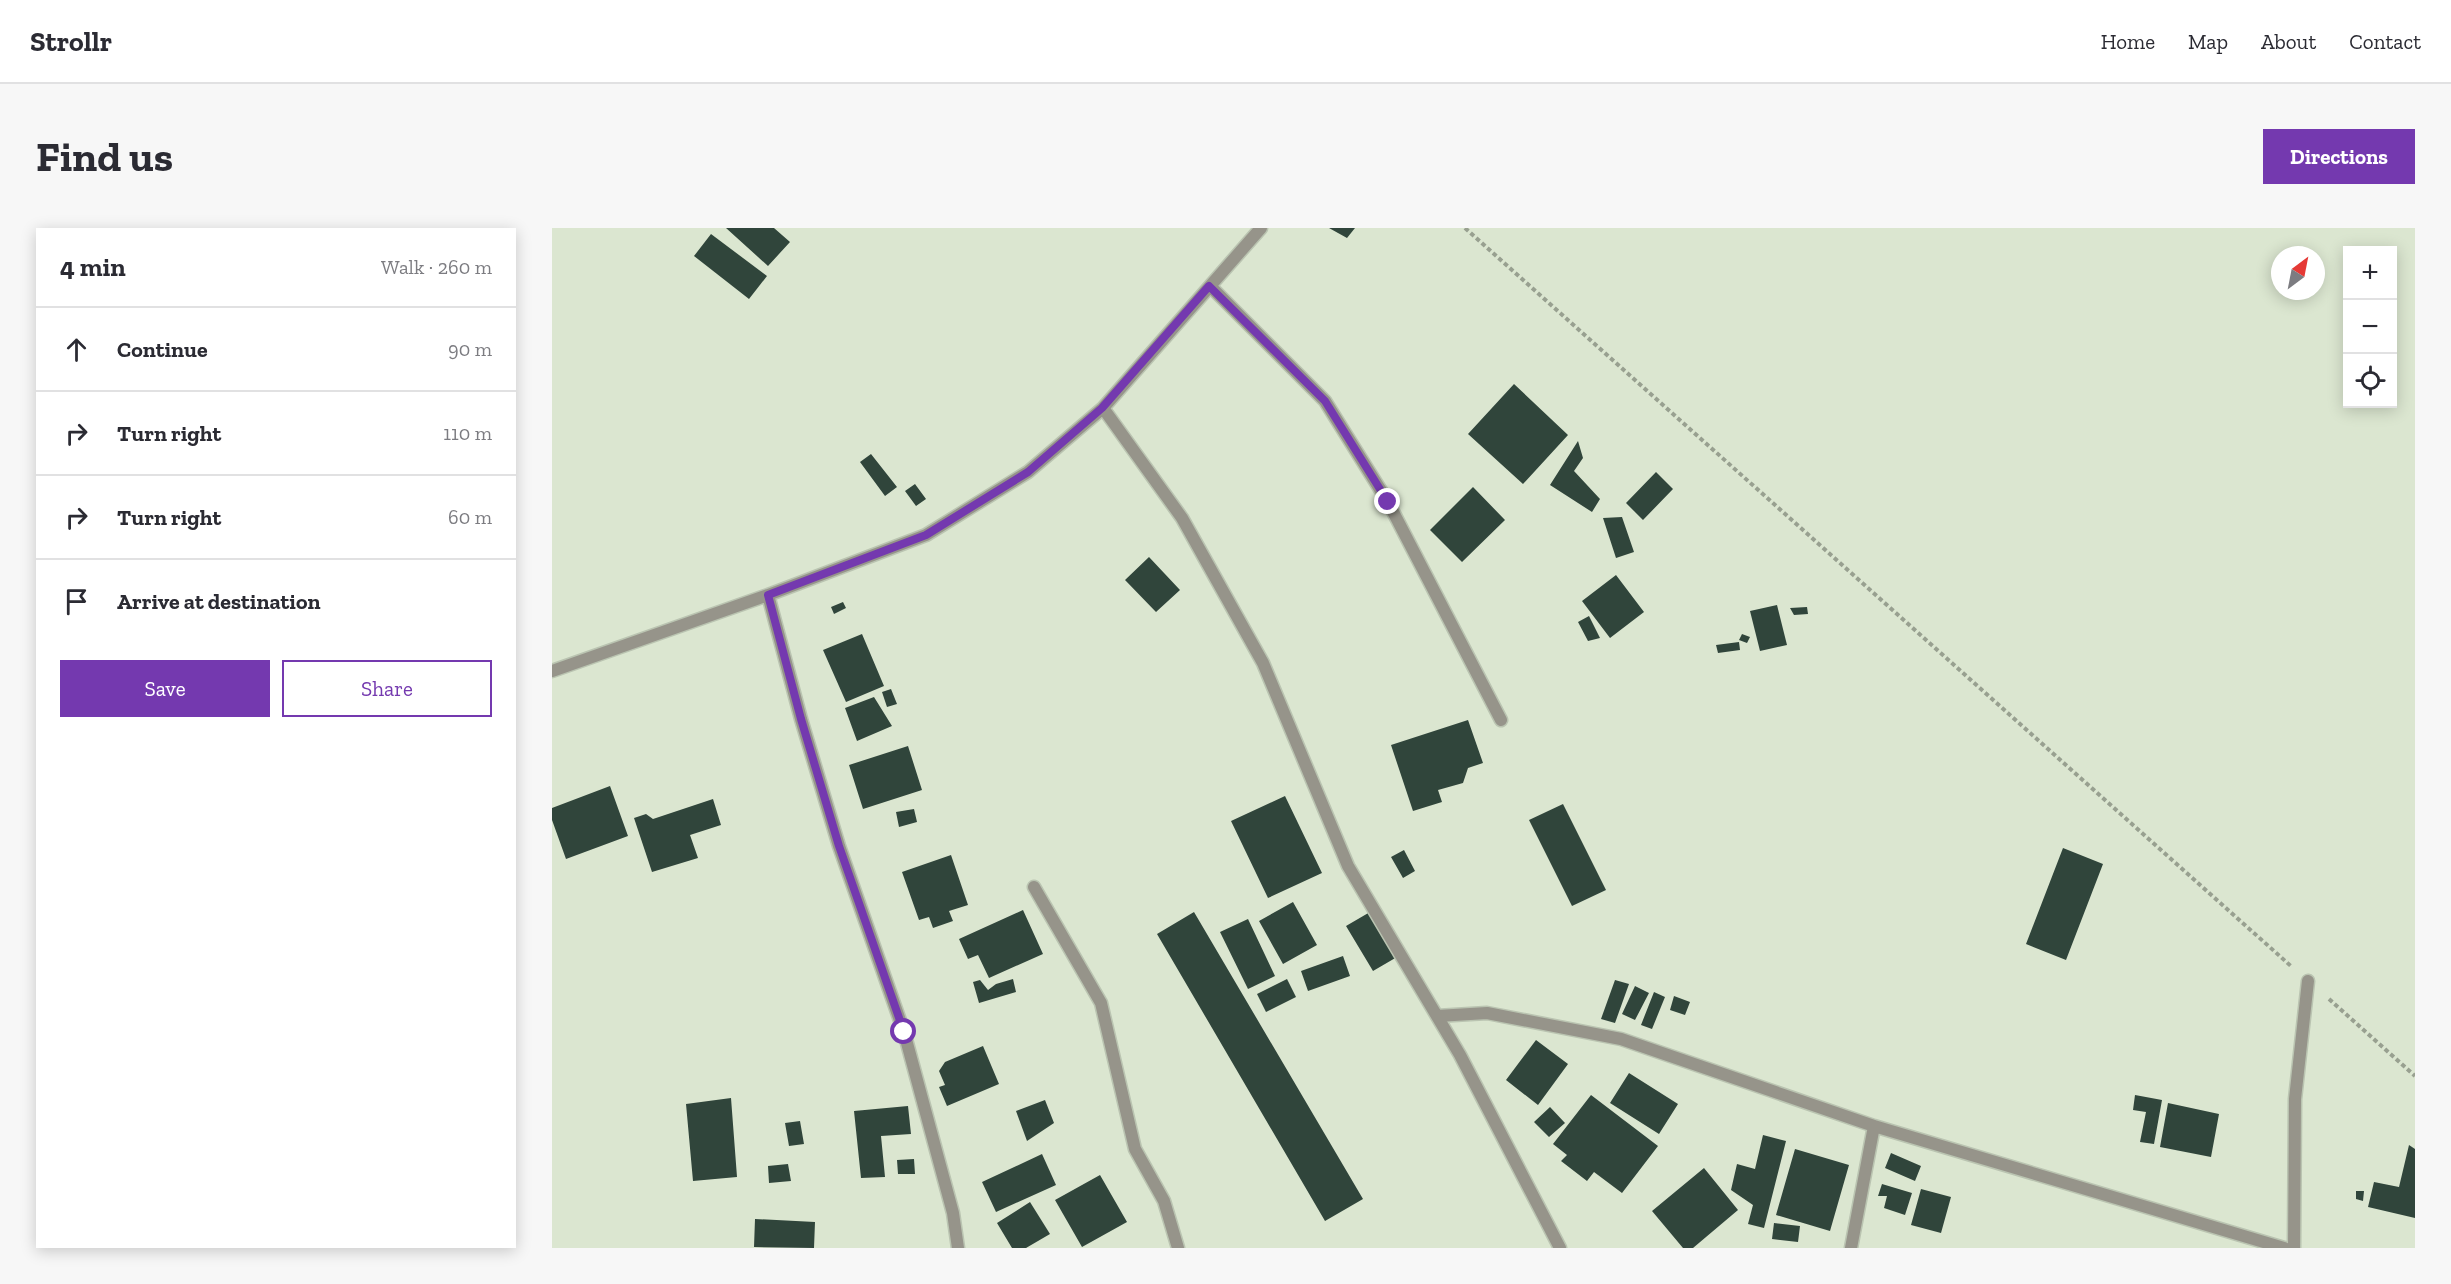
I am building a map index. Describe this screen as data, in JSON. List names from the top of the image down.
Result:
{
  "north": "top right",
  "page": {
    "header": "Strollr",
    "nav": [
      "Home",
      "Map",
      "About",
      "Contact"
    ],
    "buttons": [
      "Directions",
      ["Save", "Share"]
    ],
    "title": "Find us",
    "heading": ["4 min", "Walk · 260 m"],
    "map_buttons": ["+", "−"],
    "list": [
      ["Continue", "90 m"],
      ["Turn right", "110 m"],
      ["Turn right", "60 m"],
      "Arrive at destination"
    ]
  }
}
